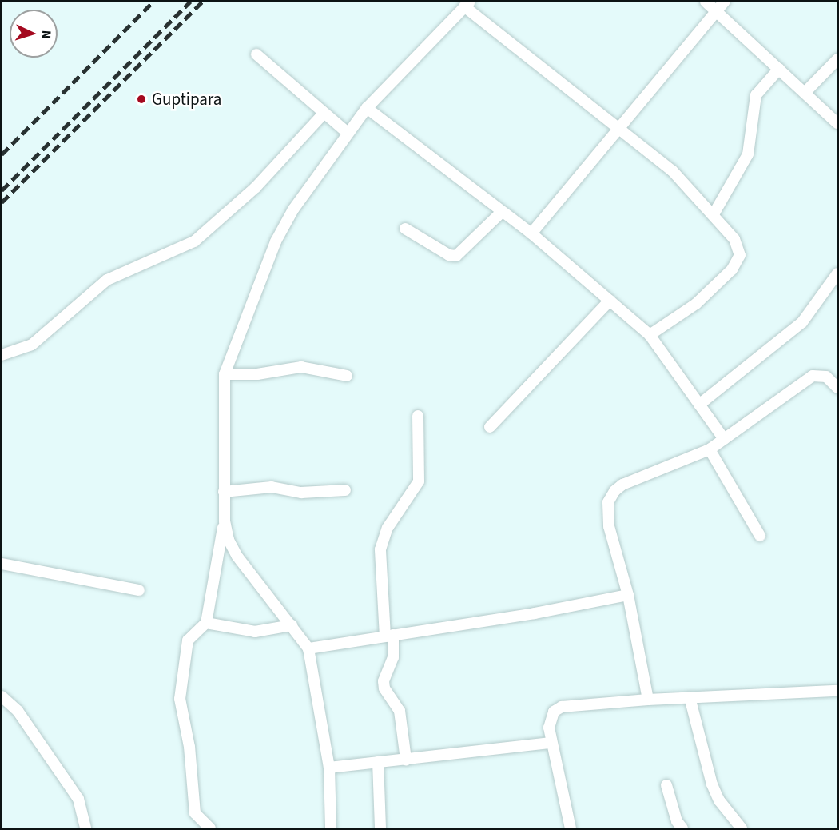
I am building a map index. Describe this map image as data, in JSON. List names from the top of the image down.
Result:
{
  "places": ["Guptipara"],
  "north": "right"
}
